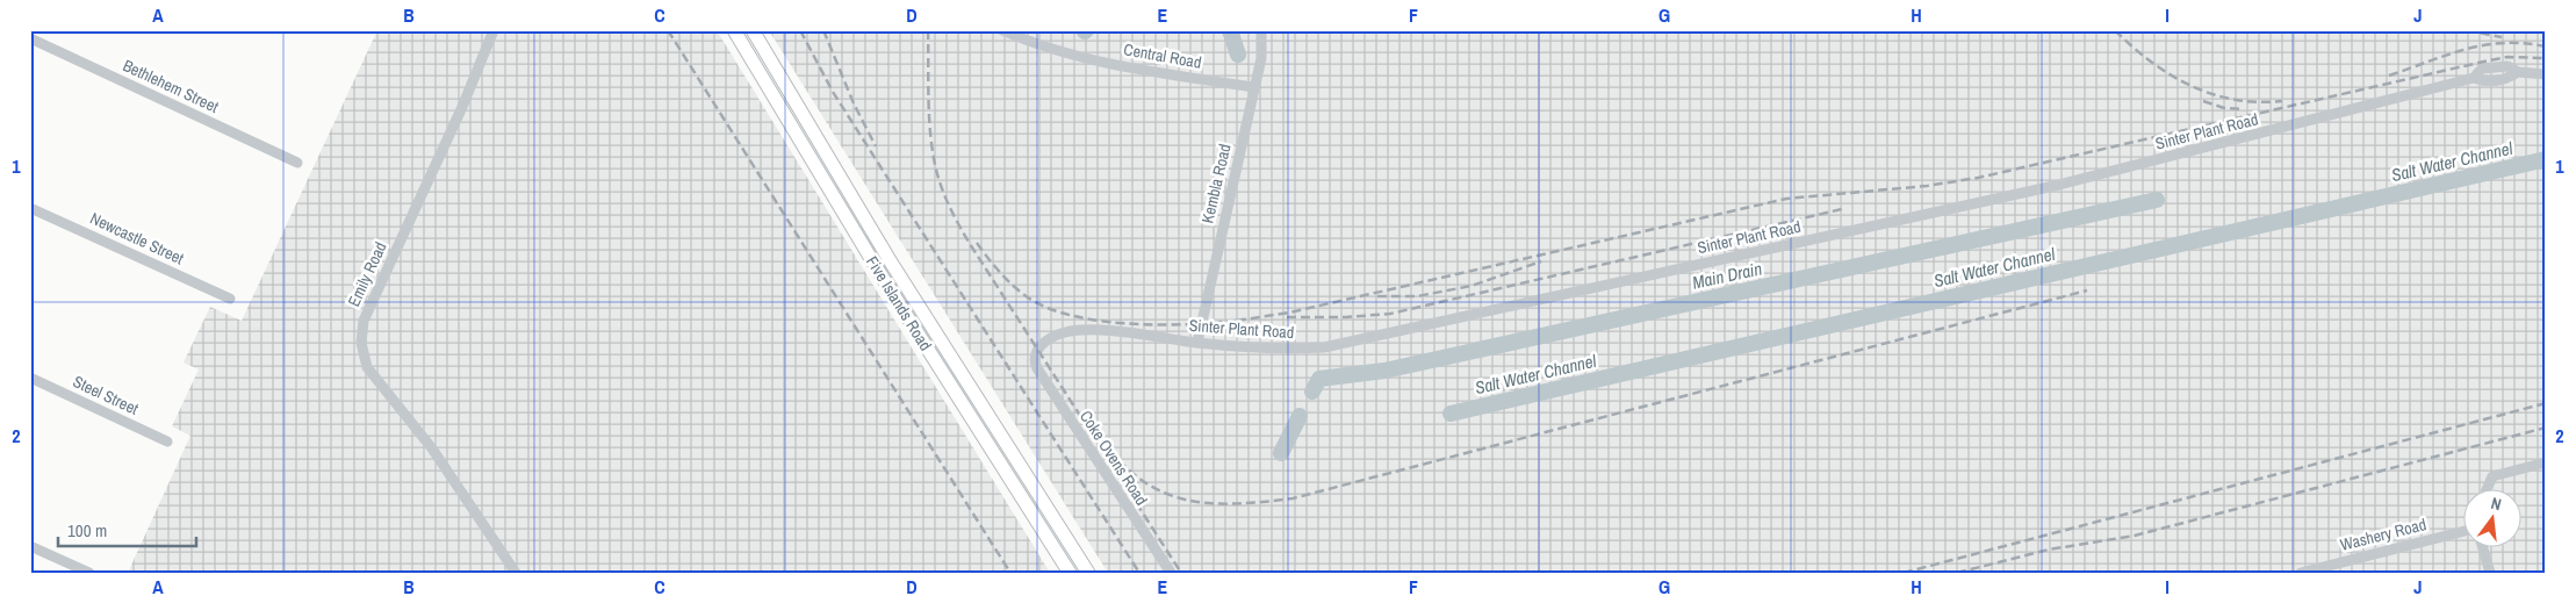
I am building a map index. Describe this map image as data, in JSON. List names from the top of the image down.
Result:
{
  "streets": {
    "main road": ["Five Islands Road"],
    "street": [
      "Central Road",
      "Bethlehem Street",
      "Sinter Plant Road",
      "Kembla Road",
      "Newcastle Street",
      "Emily Road",
      "Steel Street",
      "Coke Ovens Road",
      "Washery Road"
    ]
  },
  "crossings": [
    ["Central Road", "Kembla Road"],
    ["Sinter Plant Road", "Kembla Road"],
    ["Sinter Plant Road", "Coke Ovens Road"]
  ],
  "water": ["Salt Water Channel", "Main Drain"],
  "scale_bar": "100 m",
  "north": "top",
  "grid": {
    "columns": [
      "A",
      "B",
      "C",
      "D",
      "E",
      "F",
      "G",
      "H",
      "I",
      "J"
    ],
    "rows": ["1", "2"]
  }
}
